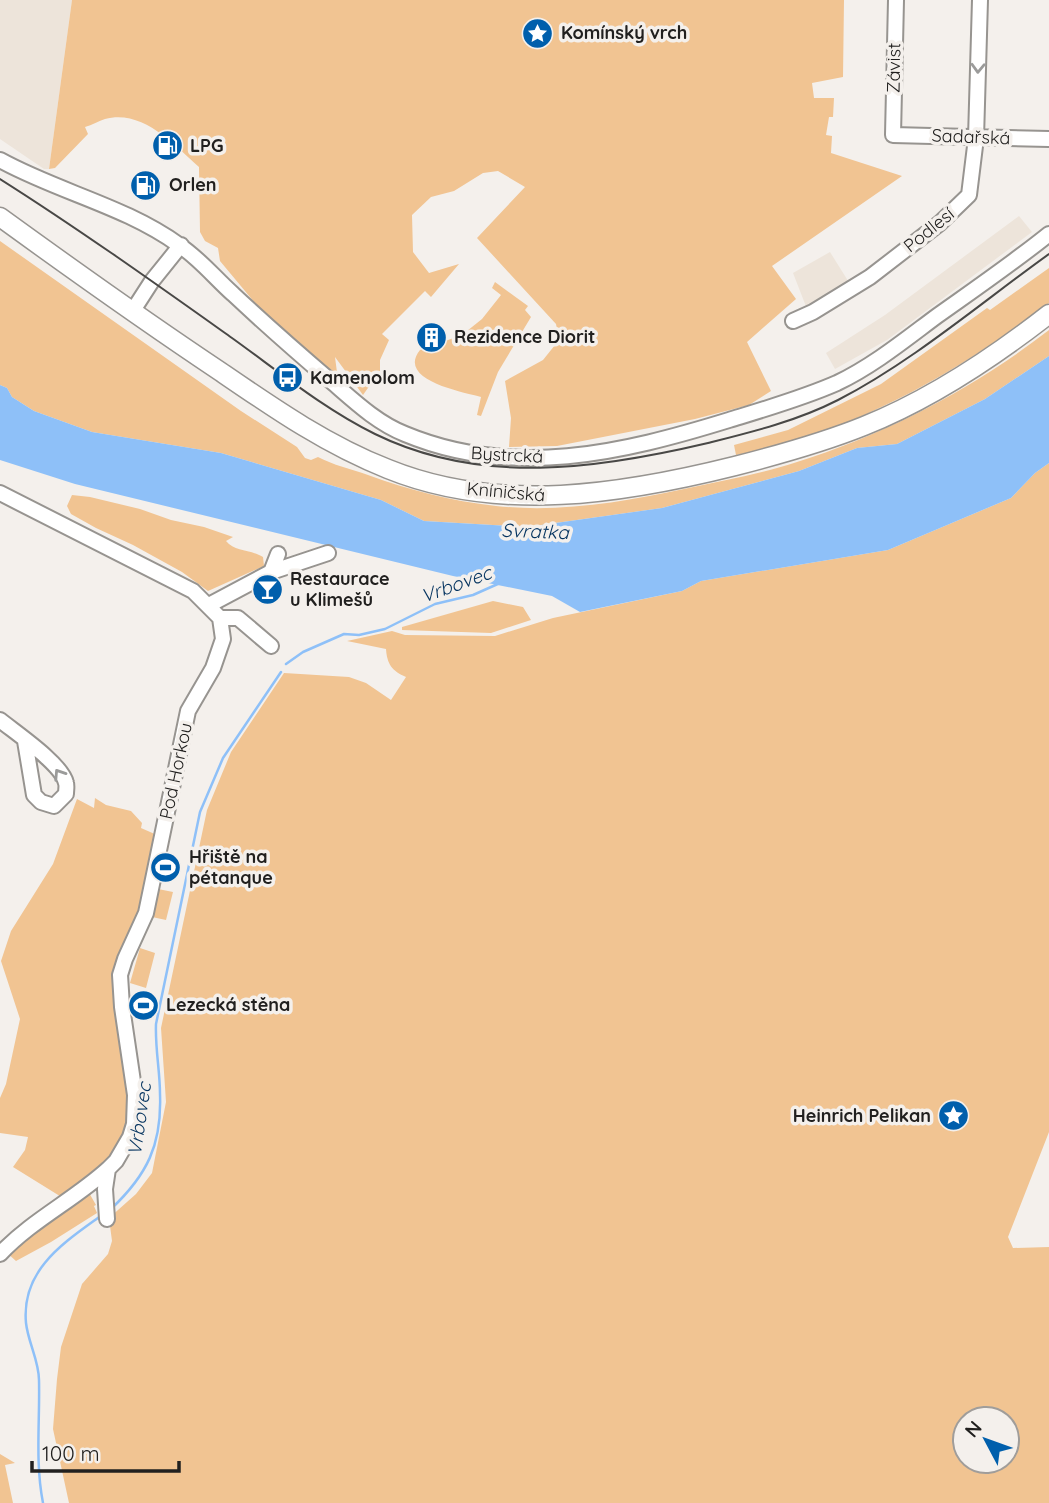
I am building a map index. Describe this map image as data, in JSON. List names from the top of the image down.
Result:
{
  "streets": {
    "main road": ["Kníničská"],
    "street": [
      "Závist",
      "Sadařská",
      "Podlesí",
      "Bystrcká",
      "Pod Horkou"
    ]
  },
  "crossings": [
    ["Závist", "Sadařská"],
    ["Sadařská", "Podlesí"]
  ],
  "water": ["Svratka", "Vrbovec"],
  "places": {
    "place": ["Komínský vrch", "Heinrich Pelikan"],
    "fuel station": ["LPG", "Orlen"],
    "building": ["Rezidence Diorit"],
    "bus stop": ["Kamenolom"],
    "bar": ["Restaurace u Klimešů"],
    "sports": ["Hřiště na pétanque", "Lezecká stěna"]
  },
  "scale_bar": "100 m",
  "north": "top left"
}
